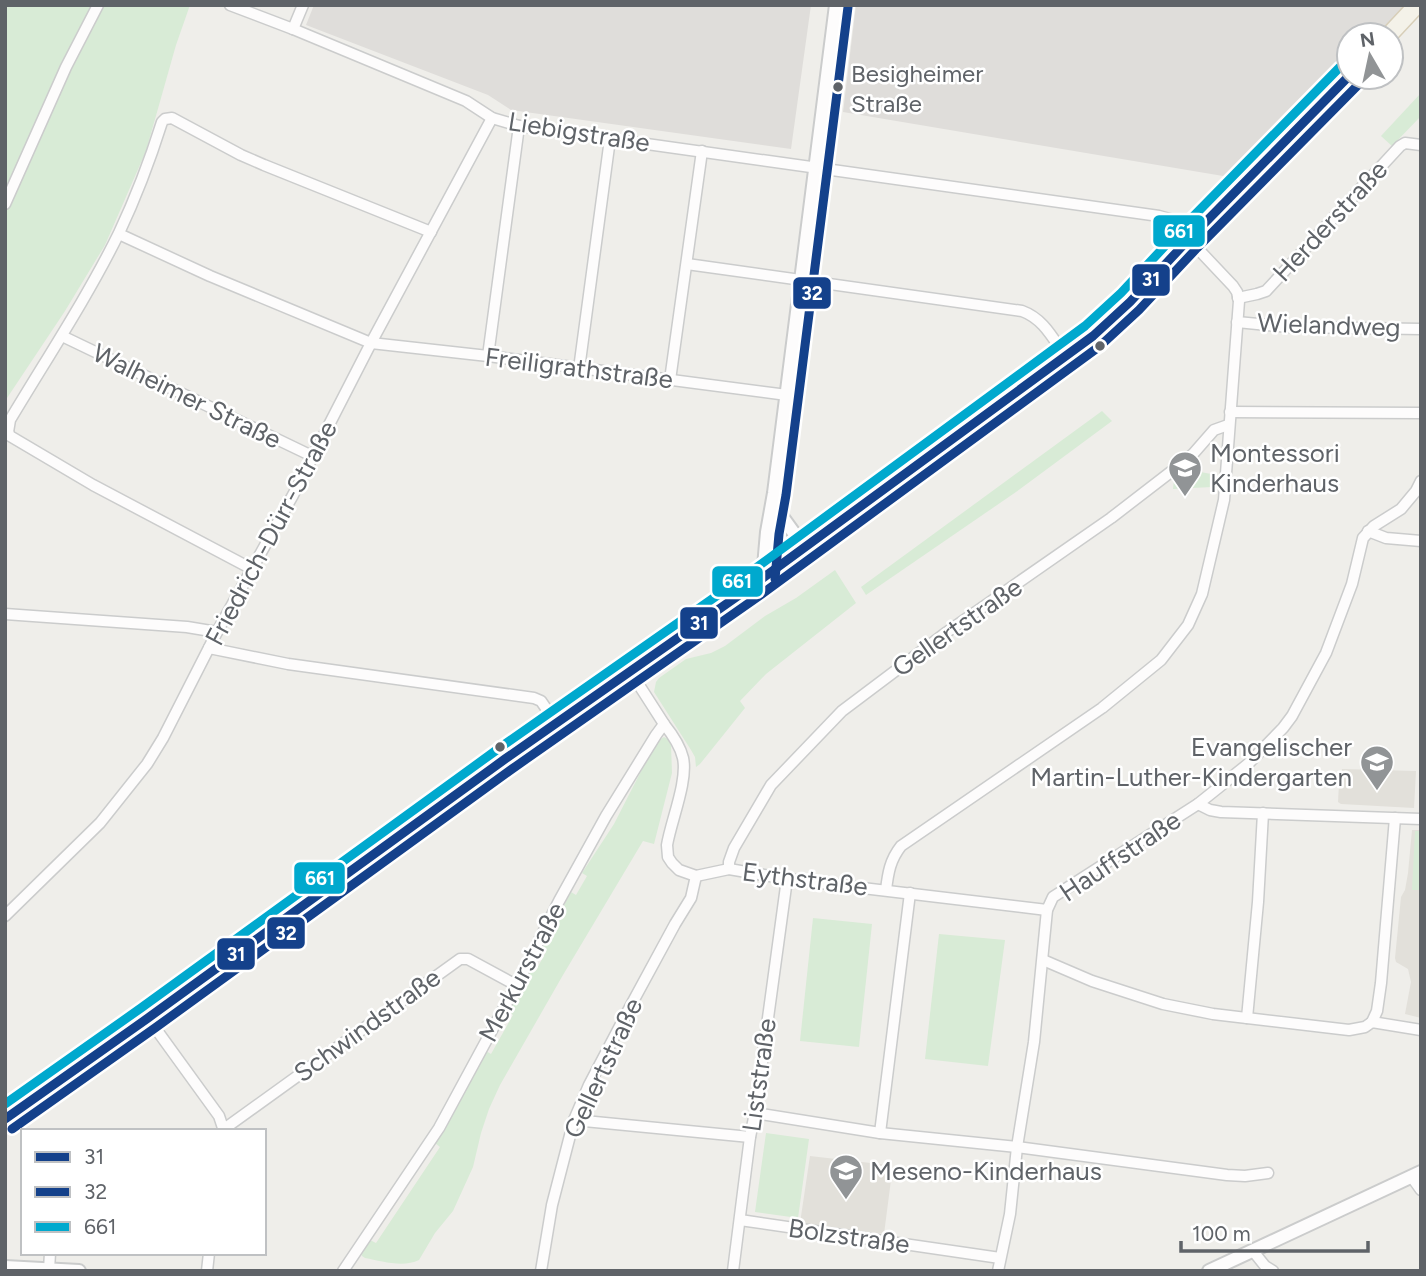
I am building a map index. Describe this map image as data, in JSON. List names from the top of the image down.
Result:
{
  "streets": {
    "street": [
      "Liebigstraße",
      "Herderstraße",
      "Wielandweg",
      "Freiligrathstraße",
      "Walheimer Straße",
      "Friedrich-Dürr-Straße",
      "Gellertstraße",
      "Hauffstraße",
      "Eythstraße",
      "Merkurstraße",
      "Schwindstraße",
      "Liststraße",
      "Bolzstraße"
    ]
  },
  "crossings": [
    ["Liebigstraße", "Herderstraße"],
    ["Liebigstraße", "Friedrich-Dürr-Straße"],
    ["Freiligrathstraße", "Friedrich-Dürr-Straße"],
    ["Walheimer Straße", "Friedrich-Dürr-Straße"],
    ["Gellertstraße", "Eythstraße"],
    ["Hauffstraße", "Eythstraße"],
    ["Hauffstraße", "Bolzstraße"],
    ["Eythstraße", "Liststraße"],
    ["Merkurstraße", "Schwindstraße"],
    ["Liststraße", "Bolzstraße"]
  ],
  "places": {
    "other": ["Besigheimer Straße"],
    "school or university": ["Montessori Kinderhaus", "Evangelischer Martin-Luther-Kindergarten", "Meseno-Kinderhaus"]
  },
  "lines": ["transit line 32", "transit line 661", "transit line 31"],
  "legend": ["31", "32", "661"],
  "scale_bar": "100 m",
  "north": "top"
}
